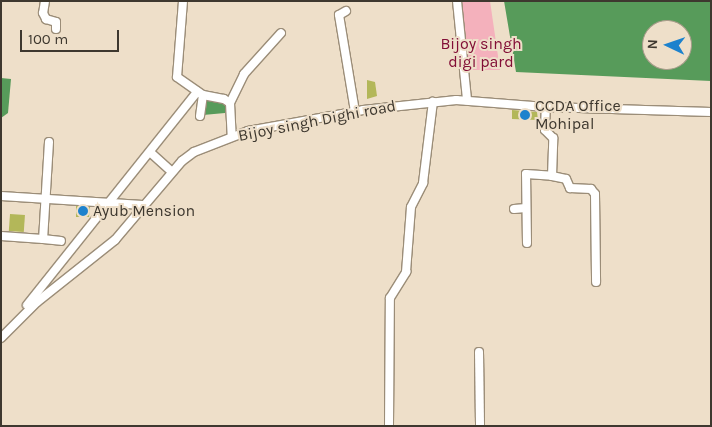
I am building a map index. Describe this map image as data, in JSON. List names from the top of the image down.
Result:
{
  "streets": {
    "street": ["Bijoy singh Dighi road"]
  },
  "parks": ["Bijoy singh digi pard"],
  "places": ["CCDA Office Mohipal", "Ayub Mension"],
  "scale_bar": "100 m",
  "north": "left"
}
